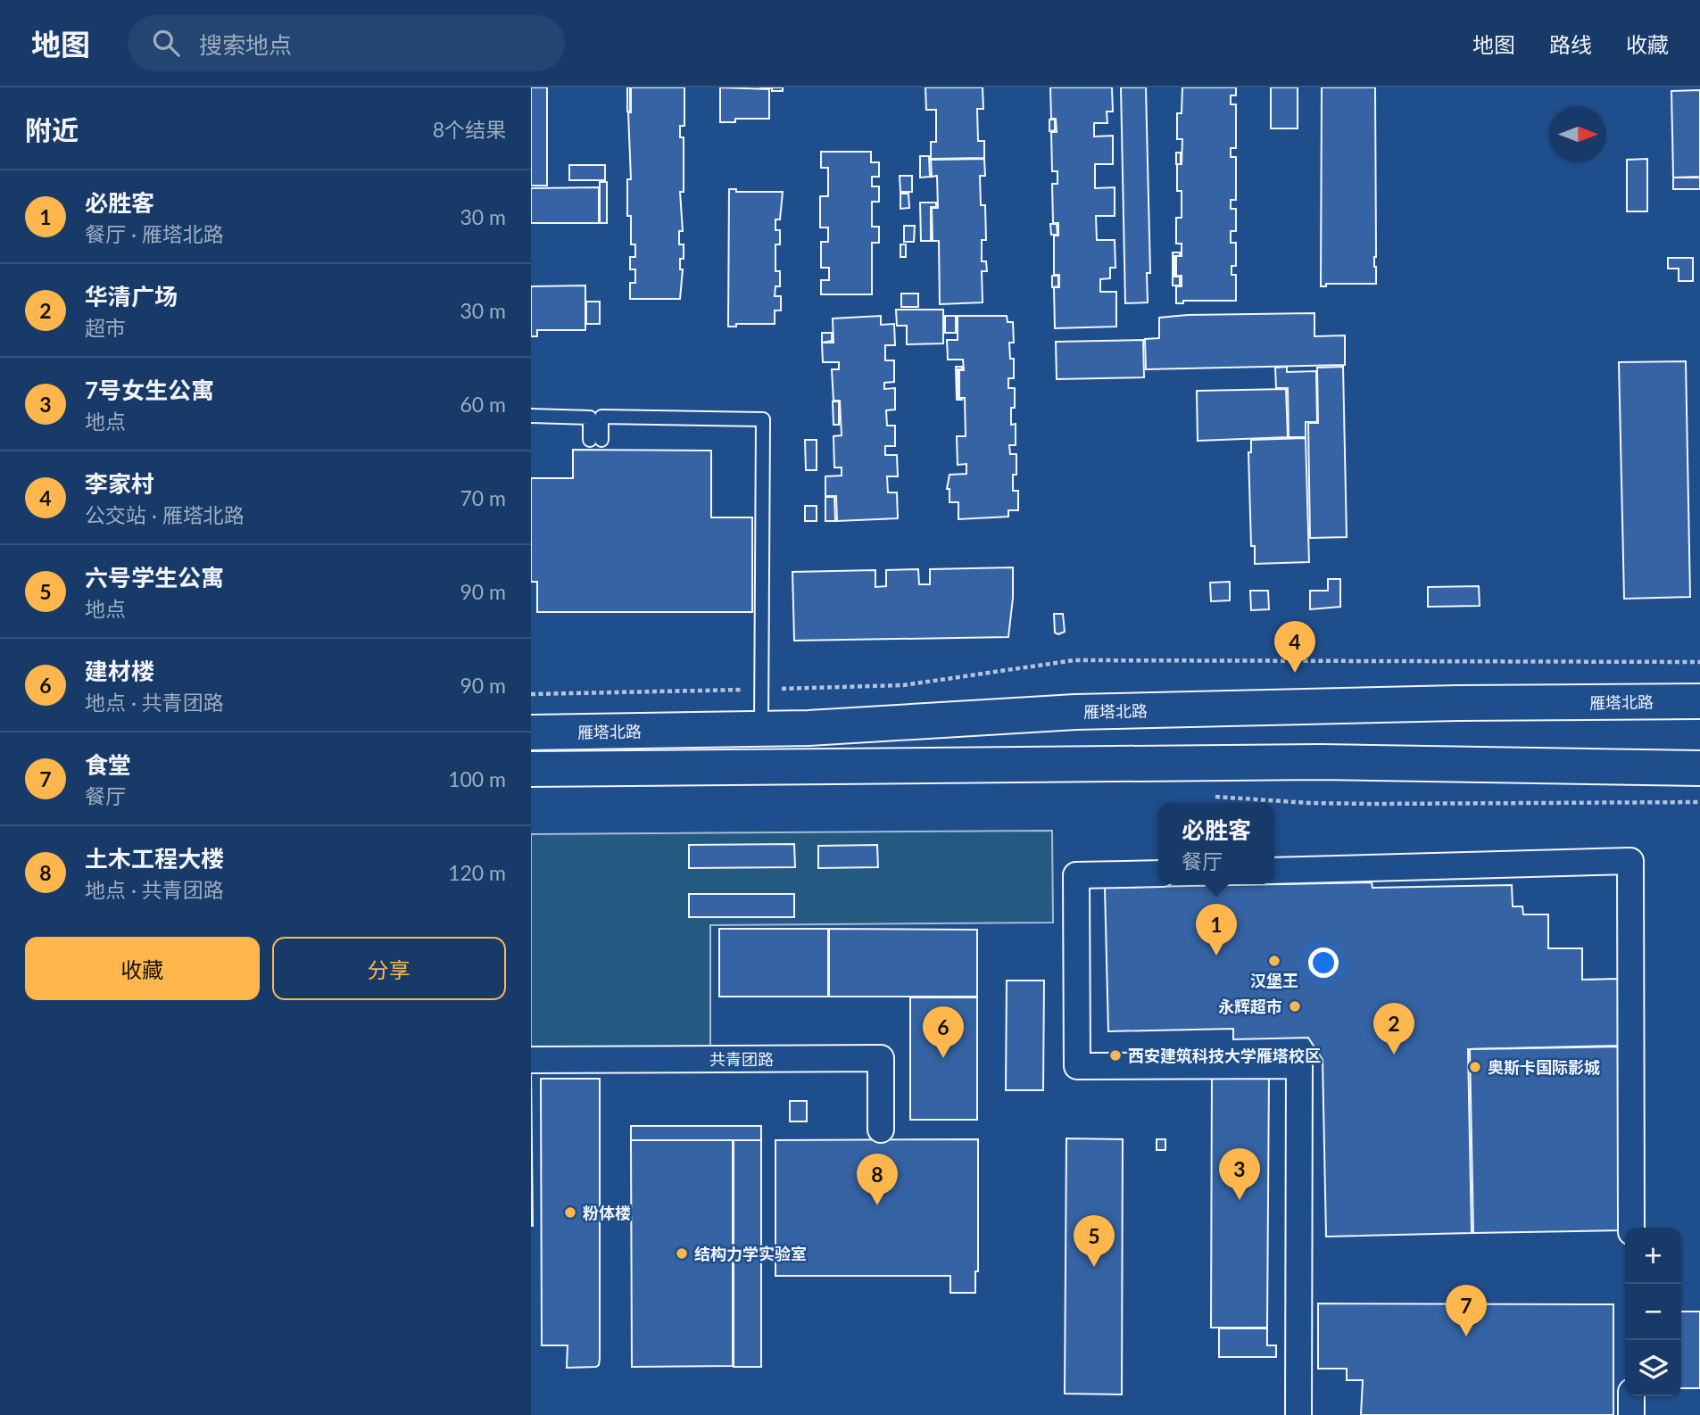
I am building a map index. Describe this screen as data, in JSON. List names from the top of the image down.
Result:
{
  "streets": {
    "main road": ["雁塔北路"],
    "street": ["共青团路"]
  },
  "places": [
    "汉堡王",
    "永辉超市",
    "西安建筑科技大学雁塔校区",
    "奥斯卡国际影城",
    "粉体楼",
    "结构力学实验室"
  ],
  "north": "right",
  "page": {
    "header": "地图",
    "search": "搜索地点",
    "nav": ["地图", "路线", "收藏"],
    "heading": ["附近", "8个结果"],
    "list": [
      {
        "mark": "1",
        "name": "必胜客",
        "note": "餐厅 · 雁塔北路",
        "value": "30 m"
      },
      {
        "mark": "2",
        "name": "华清广场",
        "note": "超市",
        "value": "30 m"
      },
      {
        "mark": "3",
        "name": "7号女生公寓",
        "note": "地点",
        "value": "60 m"
      },
      {
        "mark": "4",
        "name": "李家村",
        "note": "公交站 · 雁塔北路",
        "value": "70 m"
      },
      {
        "mark": "5",
        "name": "六号学生公寓",
        "note": "地点",
        "value": "90 m"
      },
      {
        "mark": "6",
        "name": "建材楼",
        "note": "地点 · 共青团路",
        "value": "90 m"
      },
      {
        "mark": "7",
        "name": "食堂",
        "note": "餐厅",
        "value": "100 m"
      },
      {
        "mark": "8",
        "name": "土木工程大楼",
        "note": "地点 · 共青团路",
        "value": "120 m"
      }
    ],
    "pins": [
      "4",
      "1",
      "2",
      "6",
      "3",
      "8",
      "5",
      "7"
    ],
    "popup": ["必胜客", "餐厅"],
    "buttons": ["收藏", "分享"],
    "map_buttons": ["+", "−"]
  }
}
